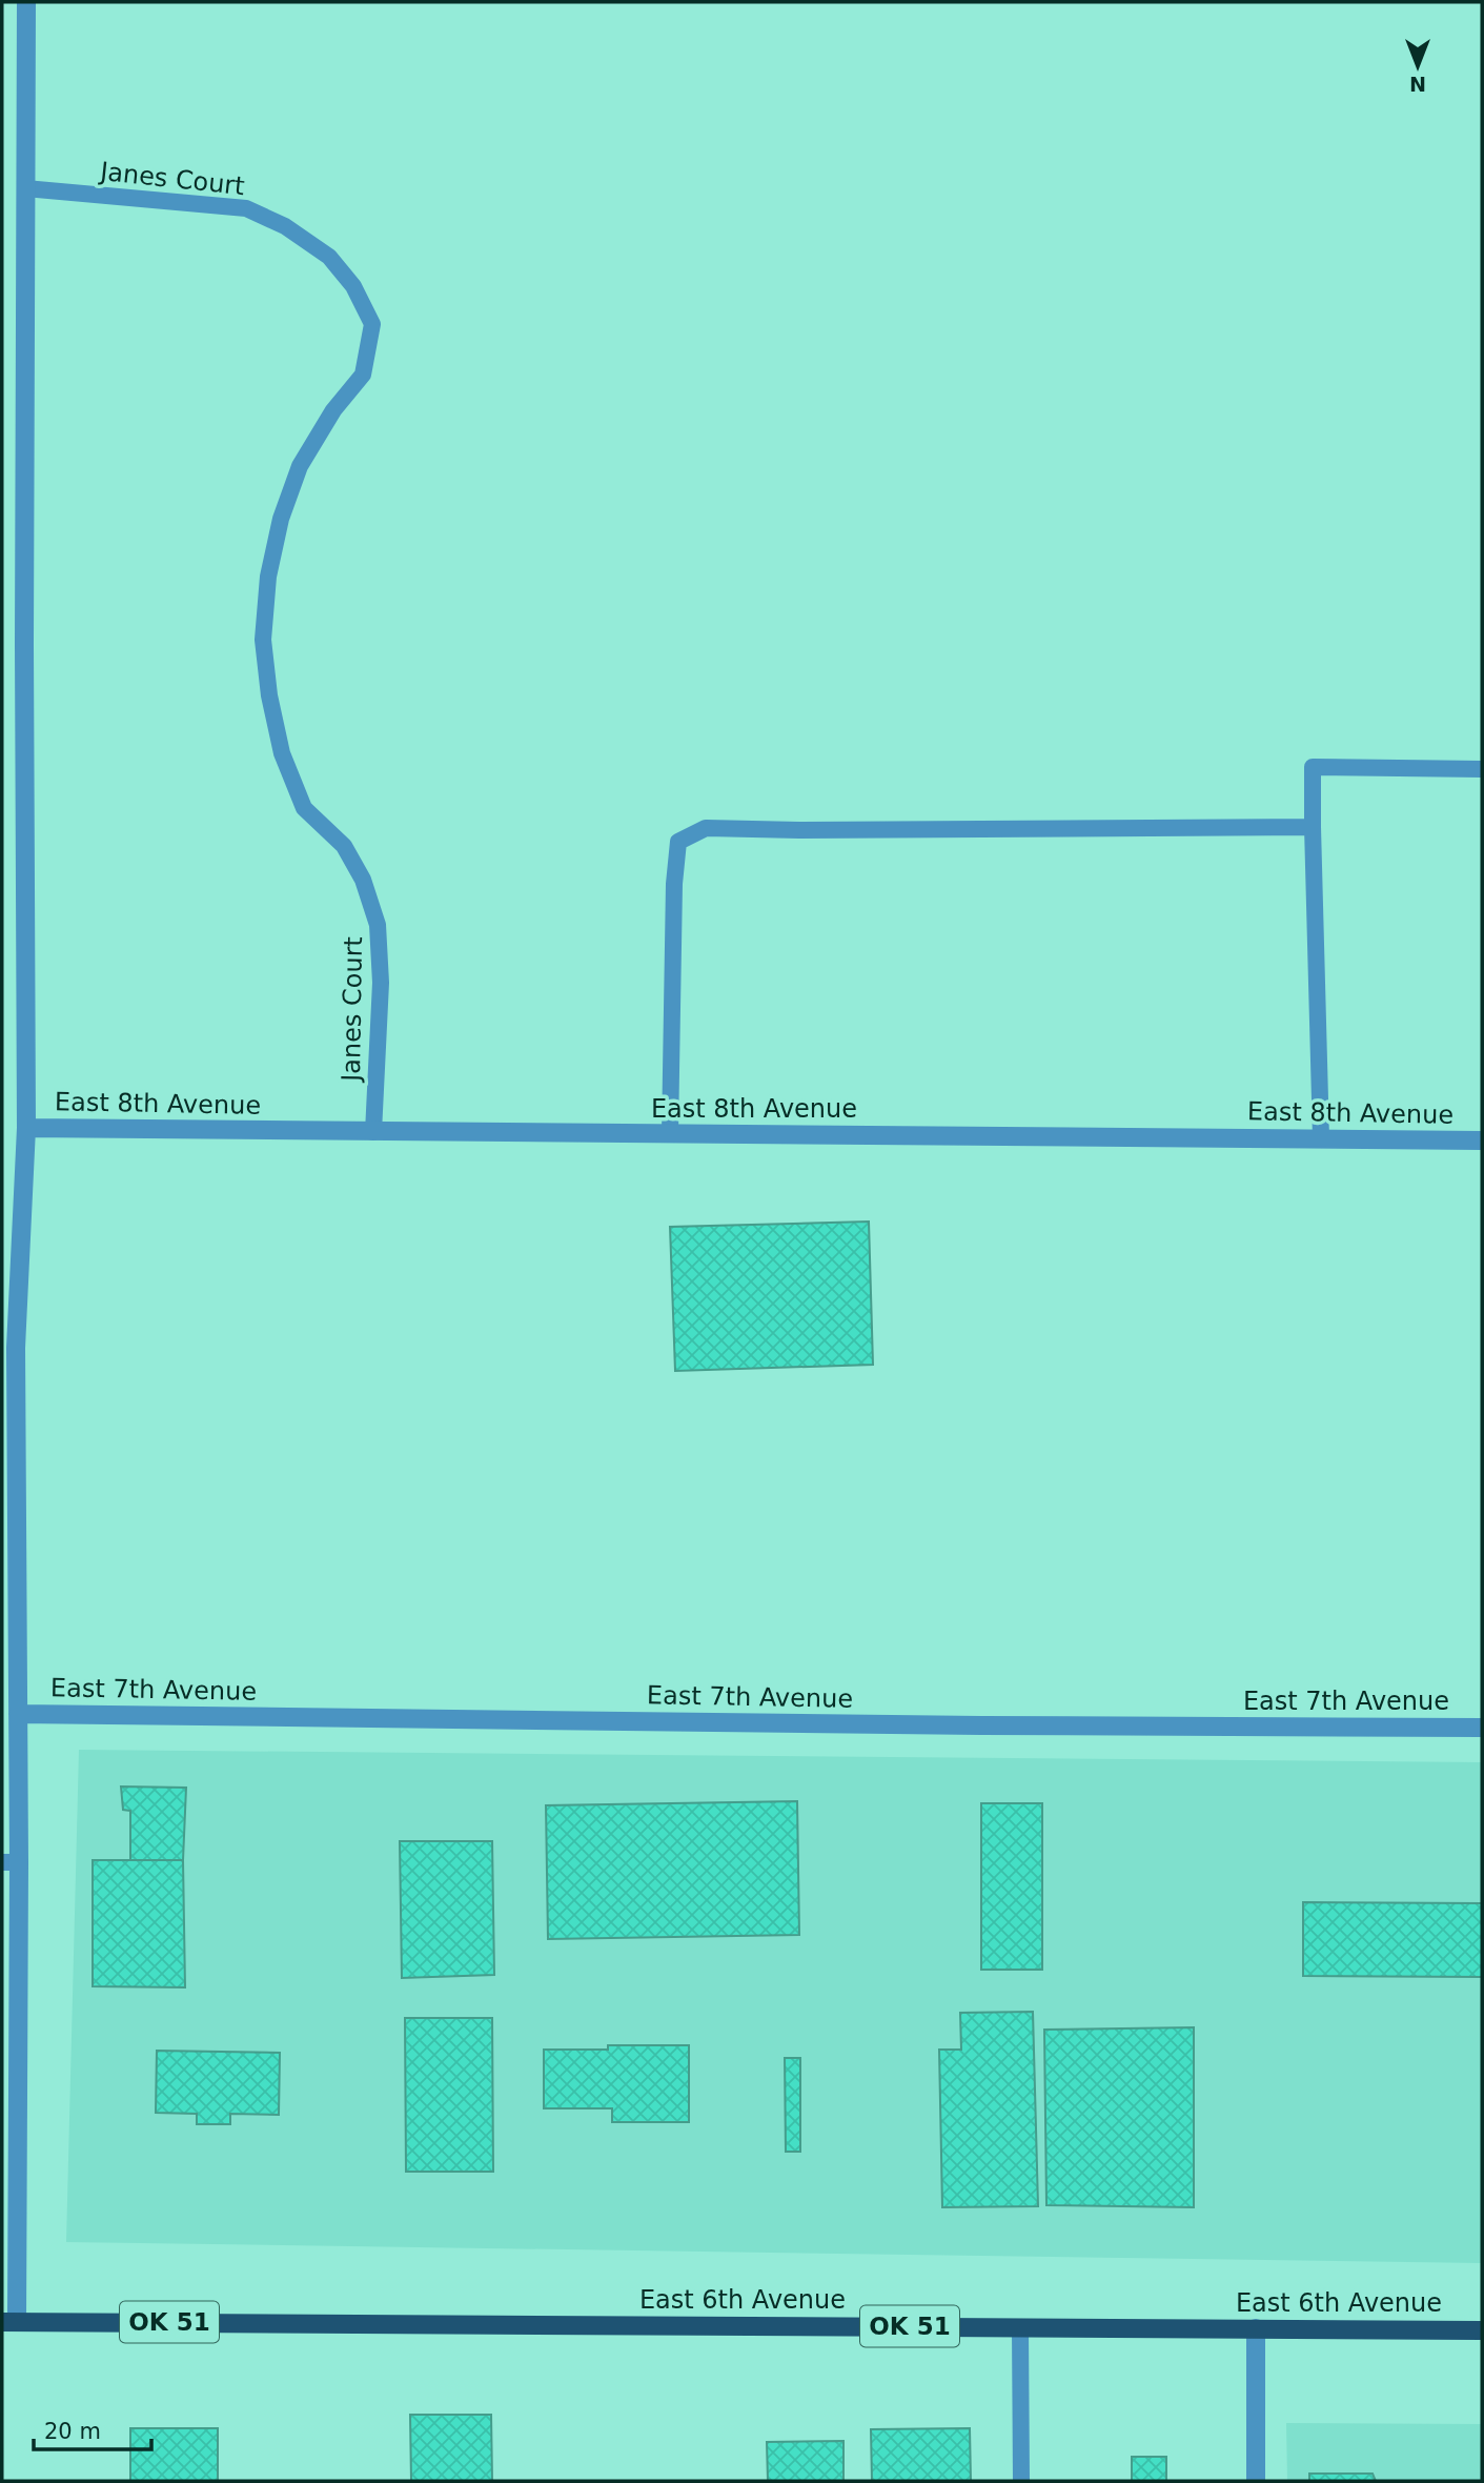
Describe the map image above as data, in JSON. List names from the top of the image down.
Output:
{
  "streets": {
    "main road": ["East 6th Avenue", "OK 51"],
    "street": ["East 8th Avenue", "East 7th Avenue"],
    "lane": ["Janes Court"]
  },
  "crossings": [
    ["Janes Court", "East 8th Avenue"]
  ],
  "scale_bar": "20 m",
  "north": "bottom"
}
